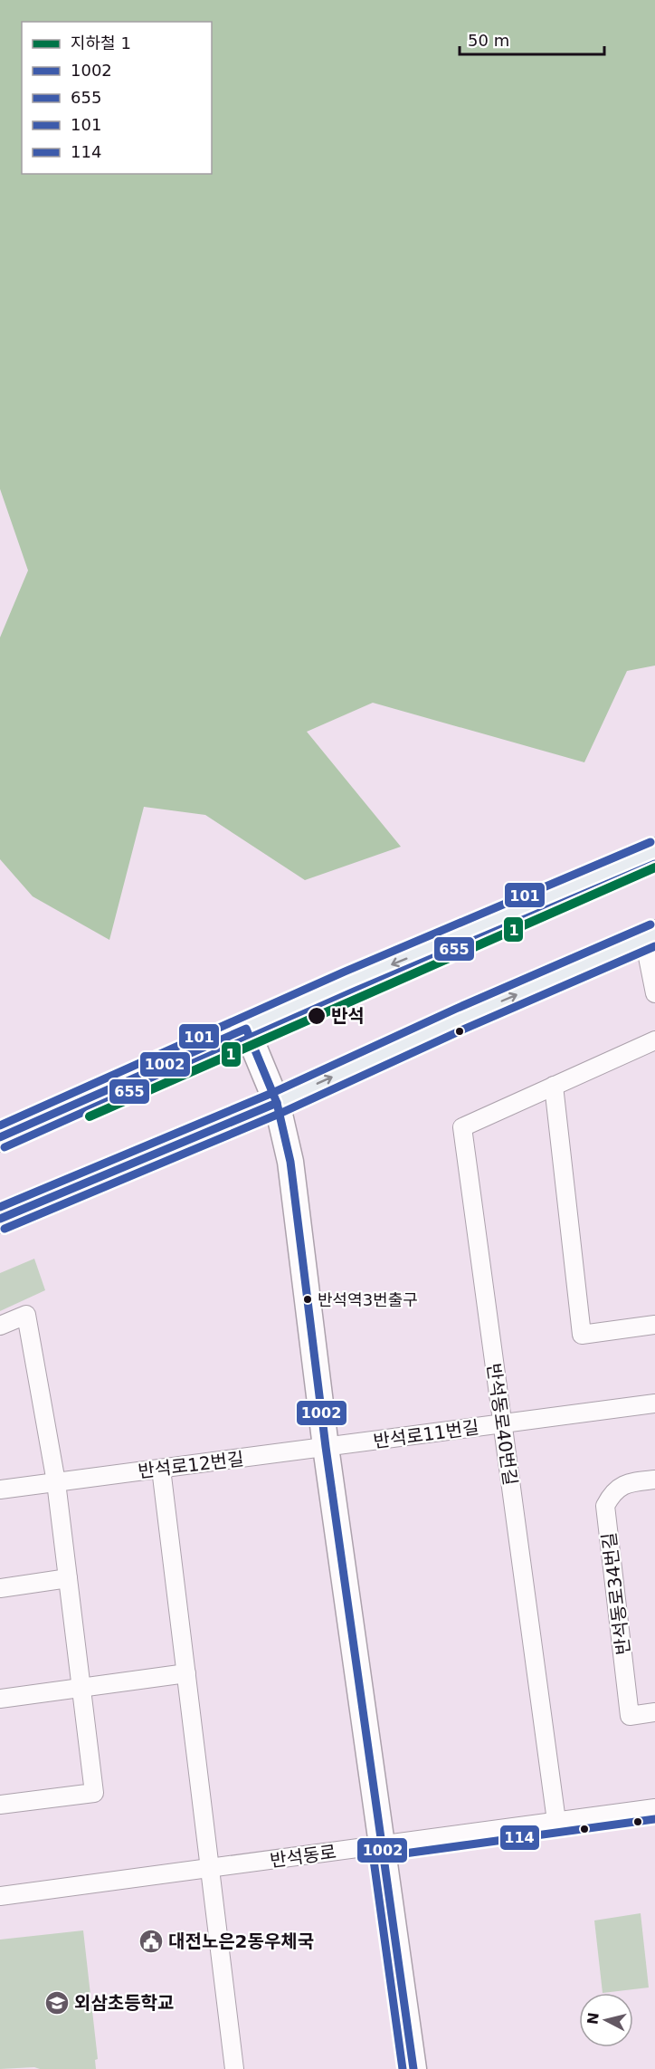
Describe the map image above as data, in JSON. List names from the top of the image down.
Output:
{
  "streets": {
    "street": [
      "반석동로40번길",
      "반석로11번길",
      "반석로12번길",
      "반석동로34번길",
      "반석동로"
    ]
  },
  "crossings": [
    ["반석동로40번길", "반석로11번길"],
    ["반석동로40번길", "반석동로"],
    ["반석로11번길", "반석로12번길"]
  ],
  "places": {
    "other": ["반석", "반석역3번출구"],
    "public building": ["대전노은2동우체국"],
    "school or university": ["외삼초등학교"]
  },
  "lines": [
    "transit line 101",
    "transit line 655",
    "metro line 1",
    "transit line 1002",
    "transit line 114"
  ],
  "legend": [
    "지하철 1",
    "1002",
    "655",
    "101",
    "114"
  ],
  "scale_bar": "50 m",
  "north": "left"
}
